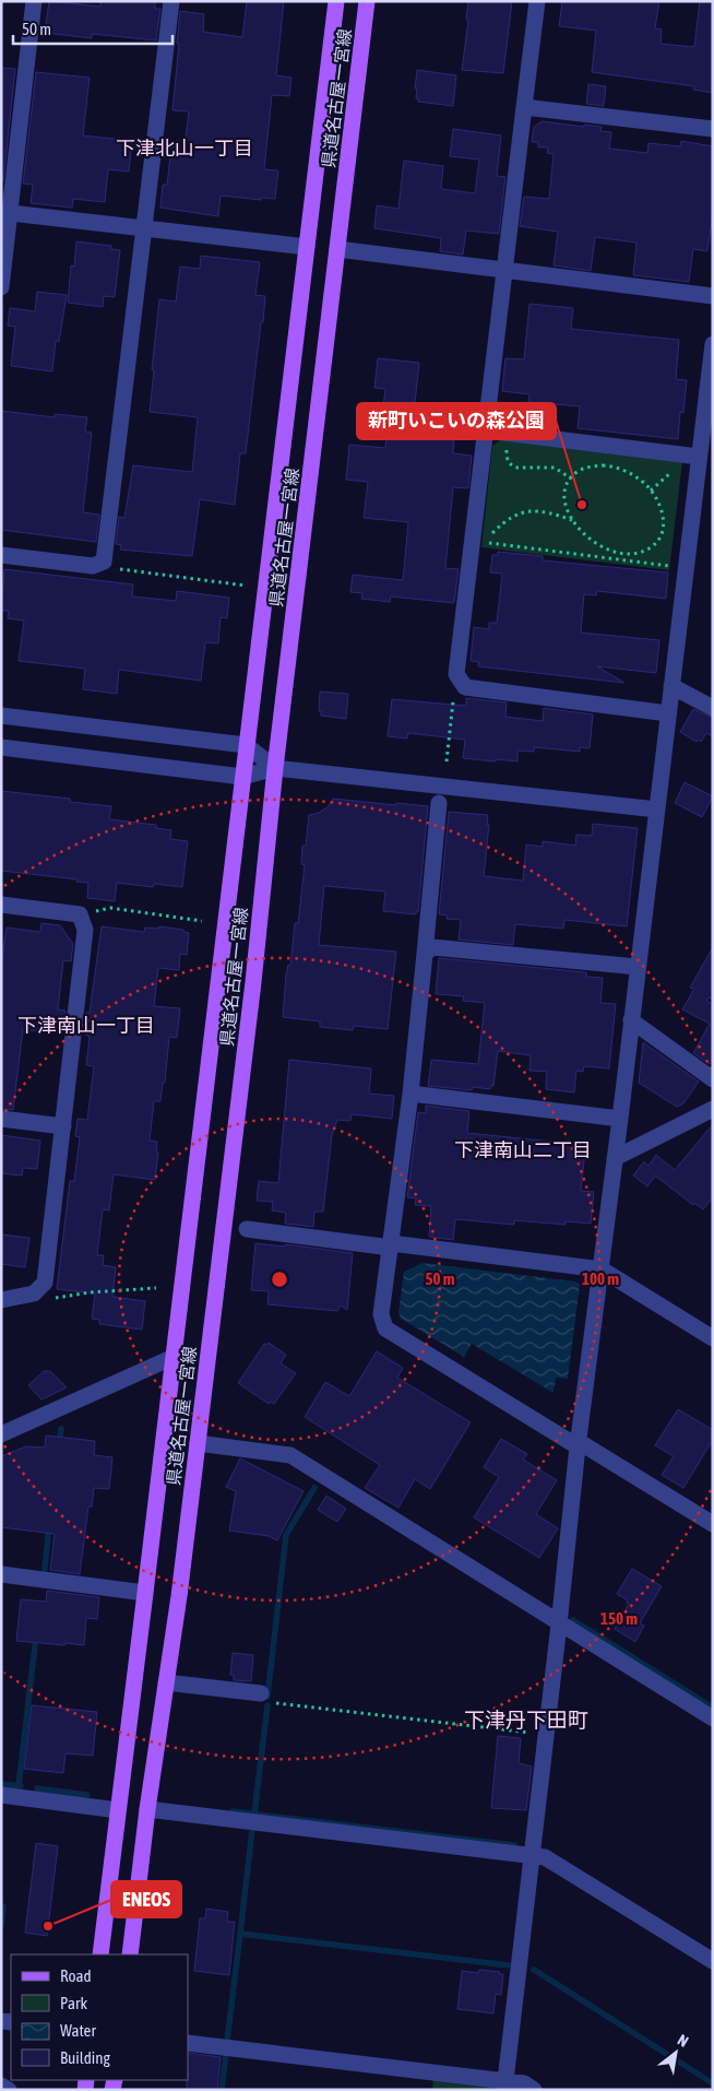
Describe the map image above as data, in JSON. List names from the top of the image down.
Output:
{
  "streets": {
    "main road": ["県道名古屋一宮線"]
  },
  "districts": [
    "下津北山一丁目",
    "下津南山一丁目",
    "下津南山二丁目",
    "下津丹下田町"
  ],
  "places": ["新町いこいの森公園", "ENEOS"],
  "legend": [
    "Road",
    "Park",
    "Water",
    "Building"
  ],
  "scale_bar": "50 m",
  "north": "top right",
  "rings": ["50 m", "100 m", "150 m"]
}
